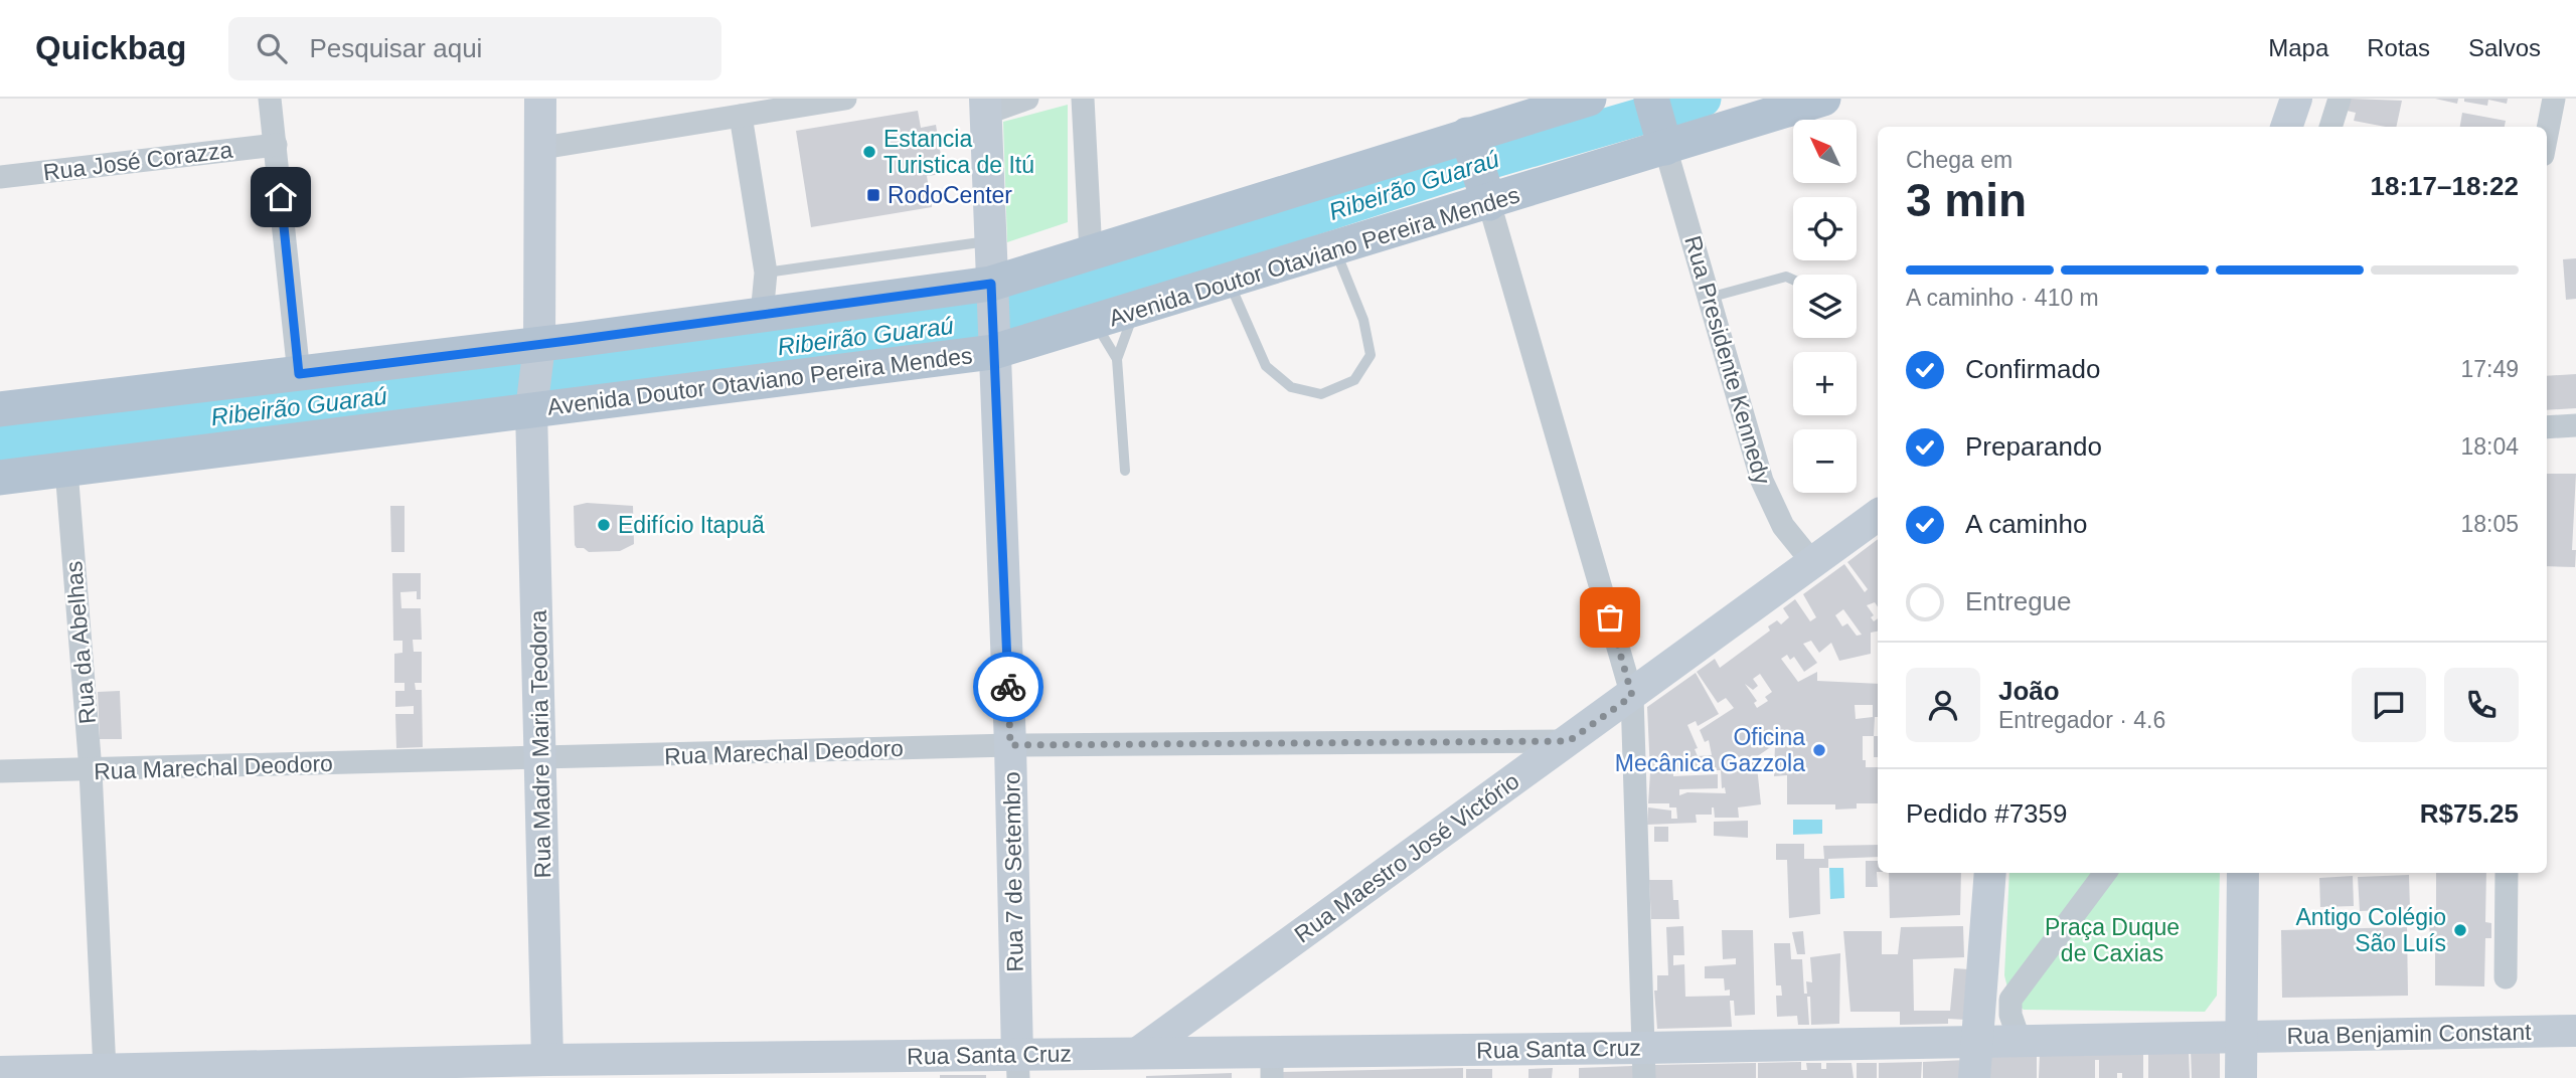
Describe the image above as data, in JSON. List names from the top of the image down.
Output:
{
  "streets": {
    "main road": ["Avenida Doutor Otaviano Pereira Mendes"],
    "street": [
      "Rua José Corazza",
      "Rua Presidente Kennedy",
      "Rua da Abelhas",
      "Rua Madre Maria Teodora",
      "Rua Marechal Deodoro",
      "Rua Maestro José Victório",
      "Rua 7 de Setembro",
      "Rua Benjamin Constant",
      "Rua Santa Cruz"
    ]
  },
  "crossings": [
    ["Avenida Doutor Otaviano Pereira Mendes", "Rua Presidente Kennedy"],
    ["Avenida Doutor Otaviano Pereira Mendes", "Rua da Abelhas"],
    ["Avenida Doutor Otaviano Pereira Mendes", "Rua Madre Maria Teodora"],
    ["Avenida Doutor Otaviano Pereira Mendes", "Rua 7 de Setembro"],
    ["Rua Presidente Kennedy", "Rua Maestro José Victório"],
    ["Rua da Abelhas", "Rua Marechal Deodoro"],
    ["Rua da Abelhas", "Rua Santa Cruz"],
    ["Rua Madre Maria Teodora", "Rua Marechal Deodoro"],
    ["Rua Madre Maria Teodora", "Rua Santa Cruz"],
    ["Rua Marechal Deodoro", "Rua Maestro José Victório"],
    ["Rua Marechal Deodoro", "Rua 7 de Setembro"],
    ["Rua Maestro José Victório", "Rua Santa Cruz"],
    ["Rua 7 de Setembro", "Rua Santa Cruz"]
  ],
  "water": ["Ribeirão Guaraú"],
  "parks": ["Praça Duque de Caxias"],
  "places": {
    "other": [
      "Estancia Turistica de Itú",
      "Edifício Itapuã",
      "Oficina Mecânica Gazzola",
      "Antigo Colégio São Luís"
    ],
    "transit": ["RodoCenter"]
  },
  "north": "top left",
  "page": {
    "header": "Quickbag",
    "search": "Pesquisar aqui",
    "nav": ["Mapa", "Rotas", "Salvos"],
    "map_buttons": ["+", "−"],
    "heading": ["3 min", "Chega em", "18:17–18:22"],
    "panel": [
      "João",
      "Entregador · 4.6",
      "Pedido #7359",
      "R$75.25"
    ],
    "bar": "A caminho · 410 m",
    "list": [
      ["Confirmado", "17:49"],
      ["Preparando", "18:04"],
      ["A caminho", "18:05"],
      "Entregue"
    ]
  }
}
